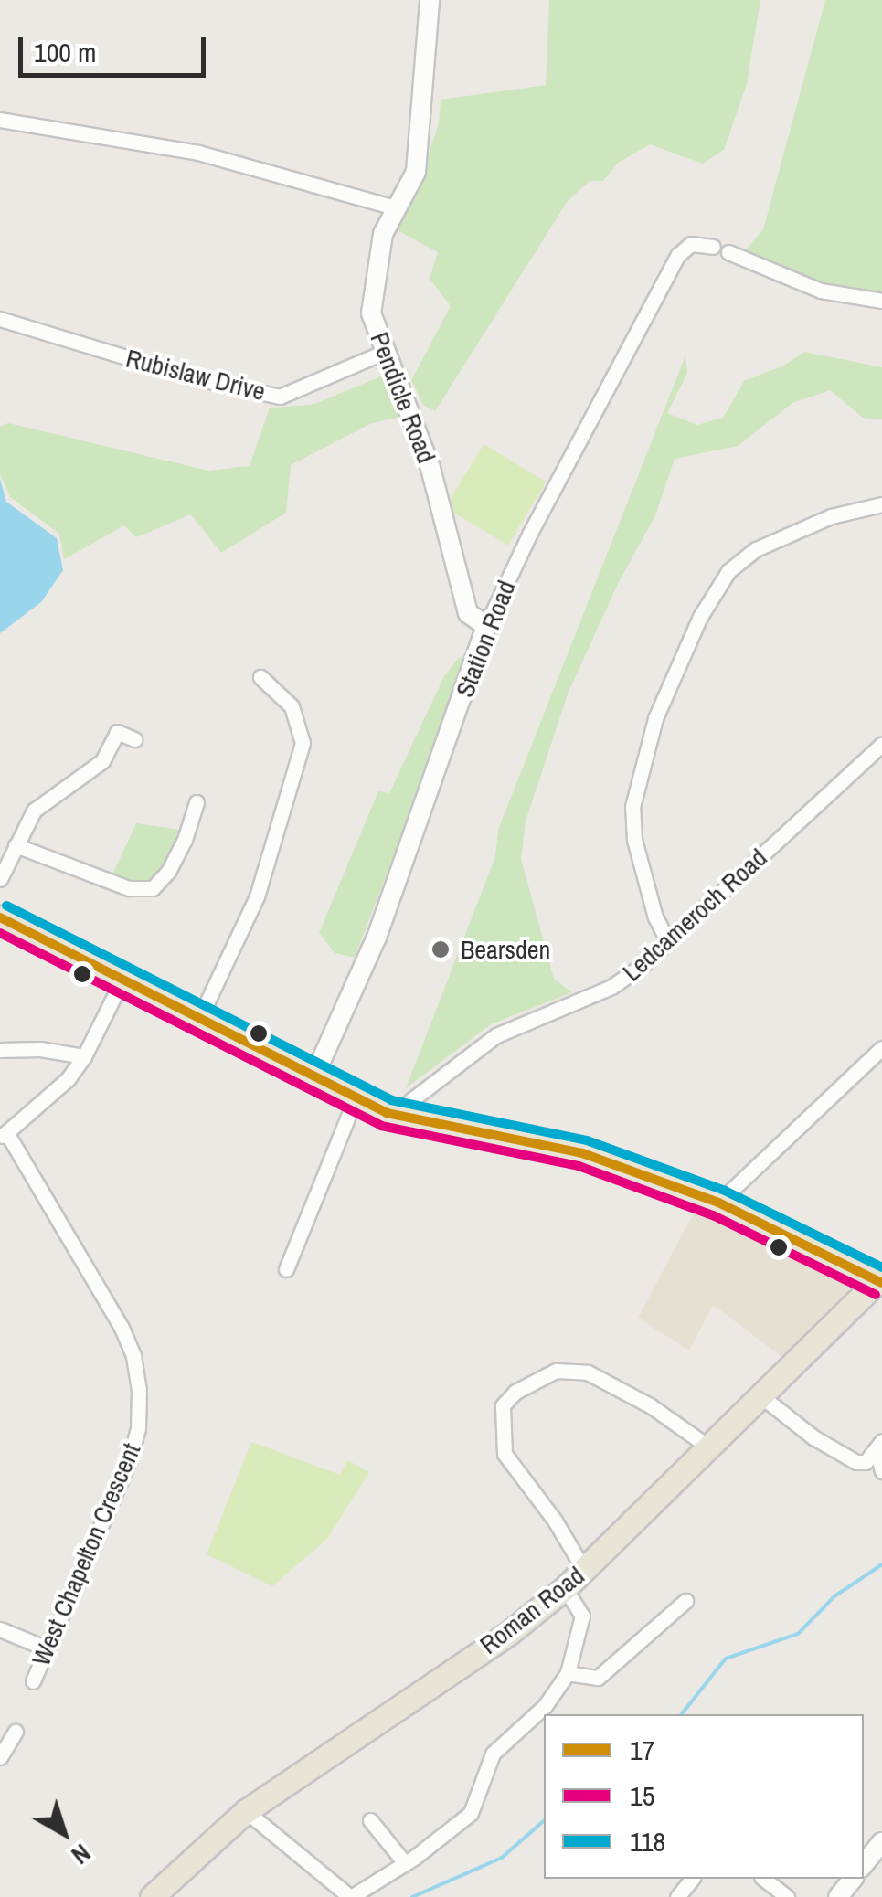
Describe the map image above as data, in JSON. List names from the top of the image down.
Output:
{
  "streets": {
    "main road": ["Roman Road"],
    "street": [
      "Rubislaw Drive",
      "Pendicle Road",
      "Station Road",
      "Ledcameroch Road",
      "West Chapelton Crescent"
    ]
  },
  "crossings": [
    ["Rubislaw Drive", "Pendicle Road"],
    ["Pendicle Road", "Station Road"]
  ],
  "places": ["Bearsden"],
  "lines": ["transit line 118", "transit line 17", "transit line 15"],
  "legend": ["17", "15", "118"],
  "scale_bar": "100 m",
  "north": "bottom right"
}
